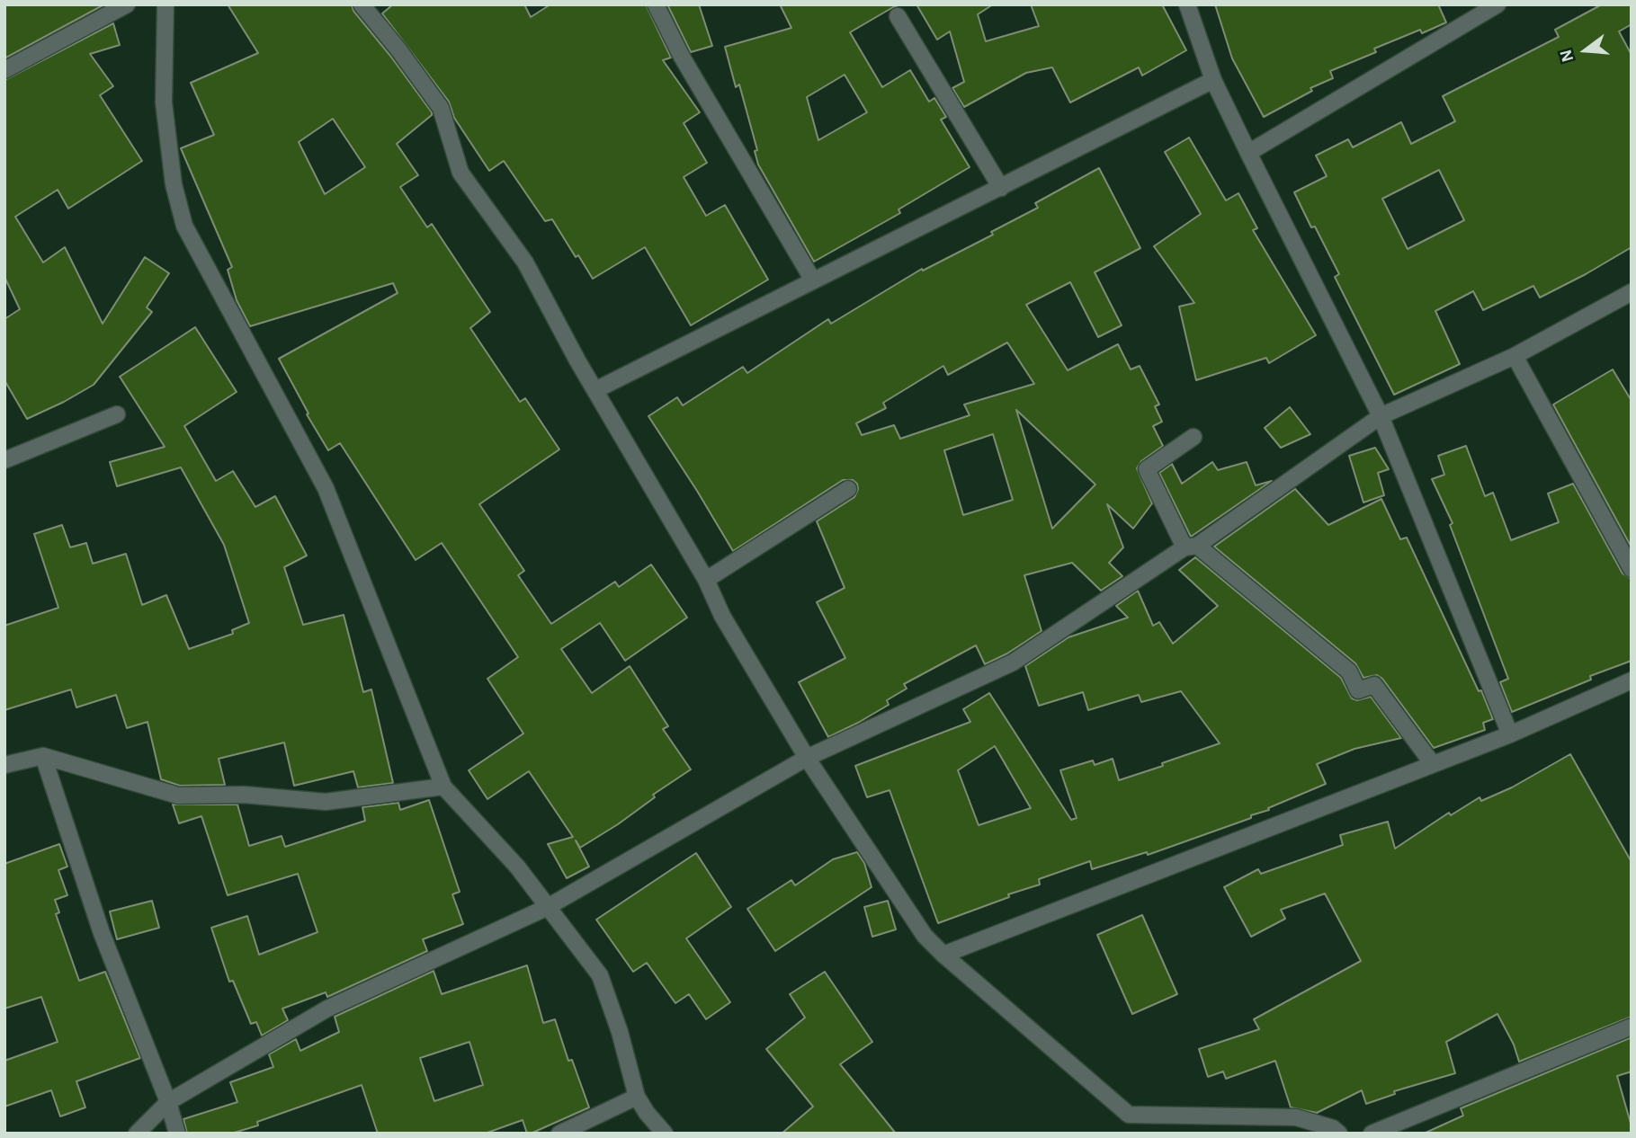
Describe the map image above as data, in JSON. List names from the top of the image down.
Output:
{
  "north": "left"
}
